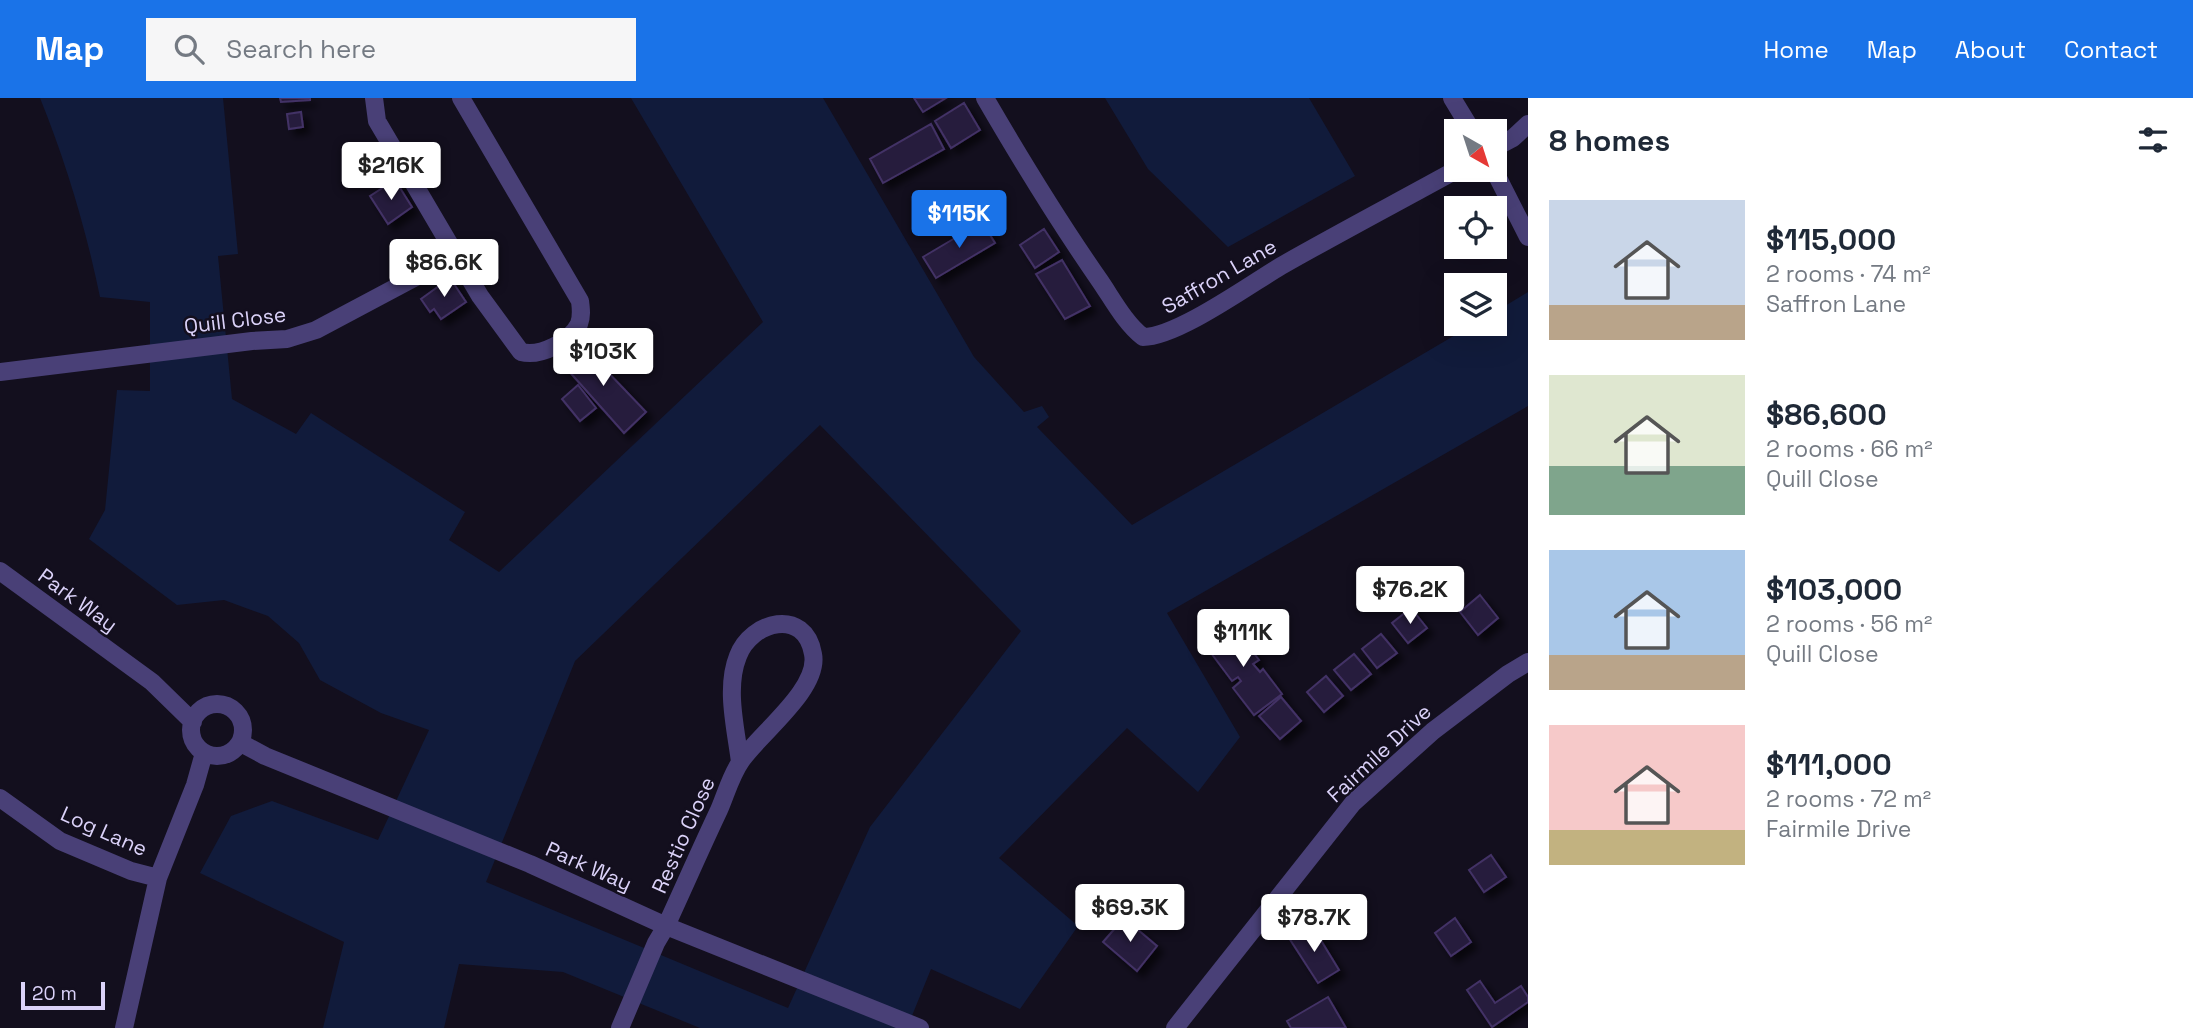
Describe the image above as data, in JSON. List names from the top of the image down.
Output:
{
  "streets": {
    "street": [
      "Saffron Lane",
      "Quill Close",
      "Park Way",
      "Fairmile Drive",
      "Log Lane",
      "Restio Close"
    ]
  },
  "crossings": [
    ["Park Way", "Restio Close"]
  ],
  "scale_bar": "20 m",
  "north": "bottom right",
  "page": {
    "header": "Map",
    "search": "Search here",
    "nav": [
      "Home",
      "Map",
      "About",
      "Contact"
    ],
    "heading": "8 homes",
    "price": [
      "$216K",
      "$115K",
      "$86.6K",
      "$103K",
      "$76.2K",
      "$111K",
      "$69.3K",
      "$78.7K"
    ],
    "list": [
      {
        "name": "$115,000",
        "note": "2 rooms · 74 m² · Saffron Lane"
      },
      {
        "name": "$86,600",
        "note": "2 rooms · 66 m² · Quill Close"
      },
      {
        "name": "$103,000",
        "note": "2 rooms · 56 m² · Quill Close"
      },
      {
        "name": "$111,000",
        "note": "2 rooms · 72 m² · Fairmile Drive"
      }
    ],
    "scale": "20 m"
  }
}
